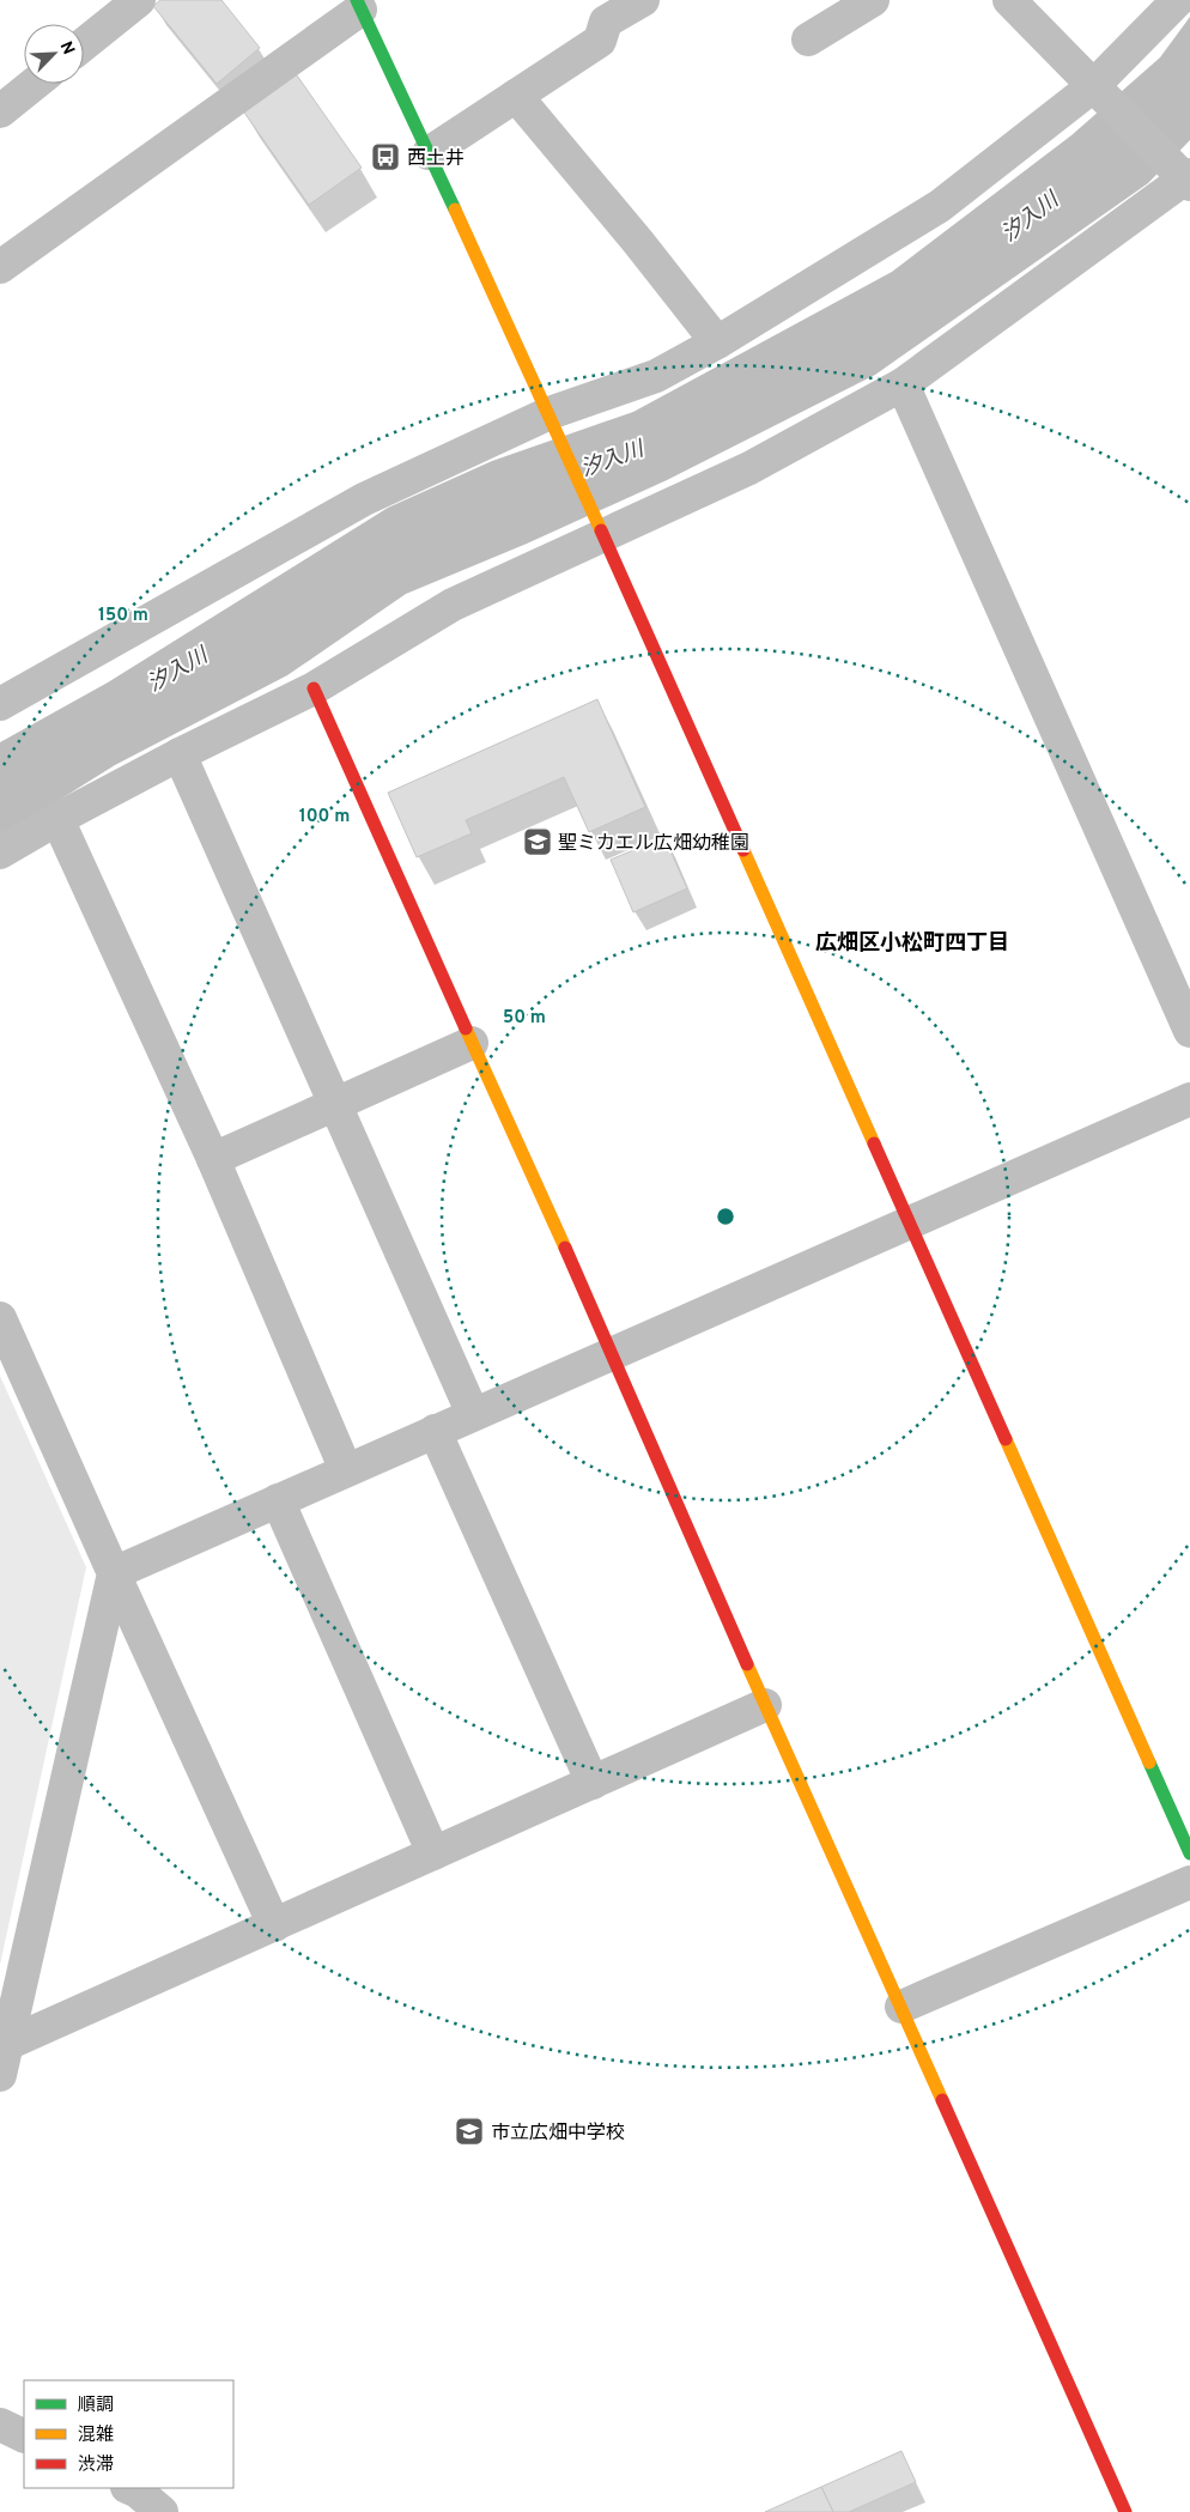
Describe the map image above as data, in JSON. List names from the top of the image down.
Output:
{
  "districts": ["広畑区小松町四丁目"],
  "water": ["汐入川"],
  "places": {
    "bus stop": ["西土井"],
    "school or university": ["聖ミカエル広畑幼稚園", "市立広畑中学校"]
  },
  "legend": ["順調", "混雑", "渋滞"],
  "north": "top right",
  "rings": ["150 m", "100 m", "50 m"]
}
